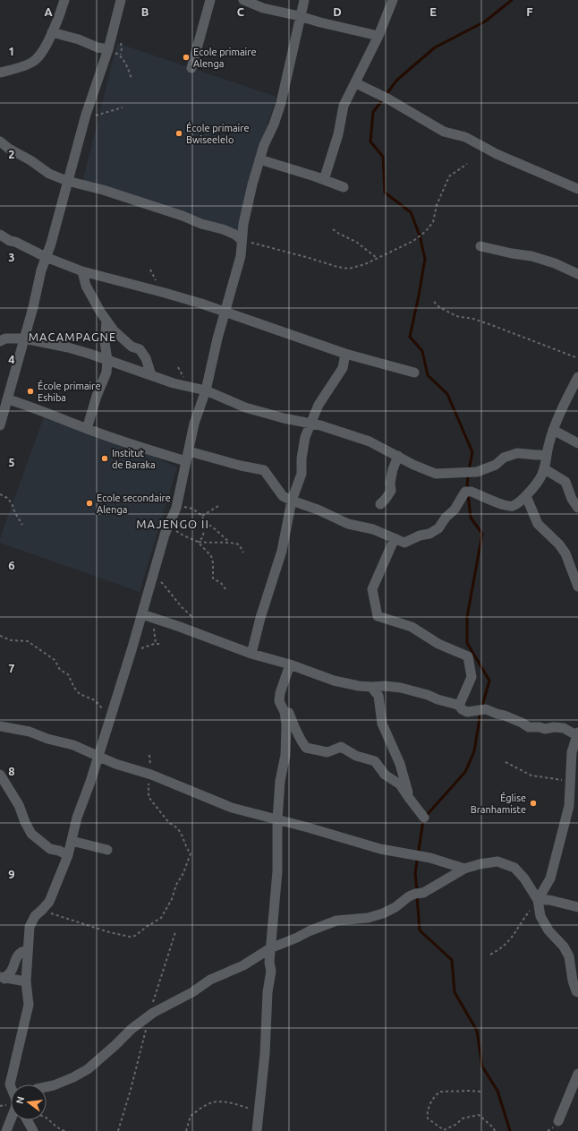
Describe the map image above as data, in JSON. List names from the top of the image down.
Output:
{
  "districts": ["MACAMPAGNE", "MAJENGO II"],
  "places": [
    "Ecole primaire Alenga",
    "École primaire Bwiseelelo",
    "École primaire Eshiba",
    "Institut de Baraka",
    "Ecole secondaire Alenga",
    "Église Branhamiste"
  ],
  "north": "left",
  "grid": {
    "columns": [
      "A",
      "B",
      "C",
      "D",
      "E",
      "F"
    ],
    "rows": [
      "1",
      "2",
      "3",
      "4",
      "5",
      "6",
      "7",
      "8",
      "9"
    ]
  }
}
